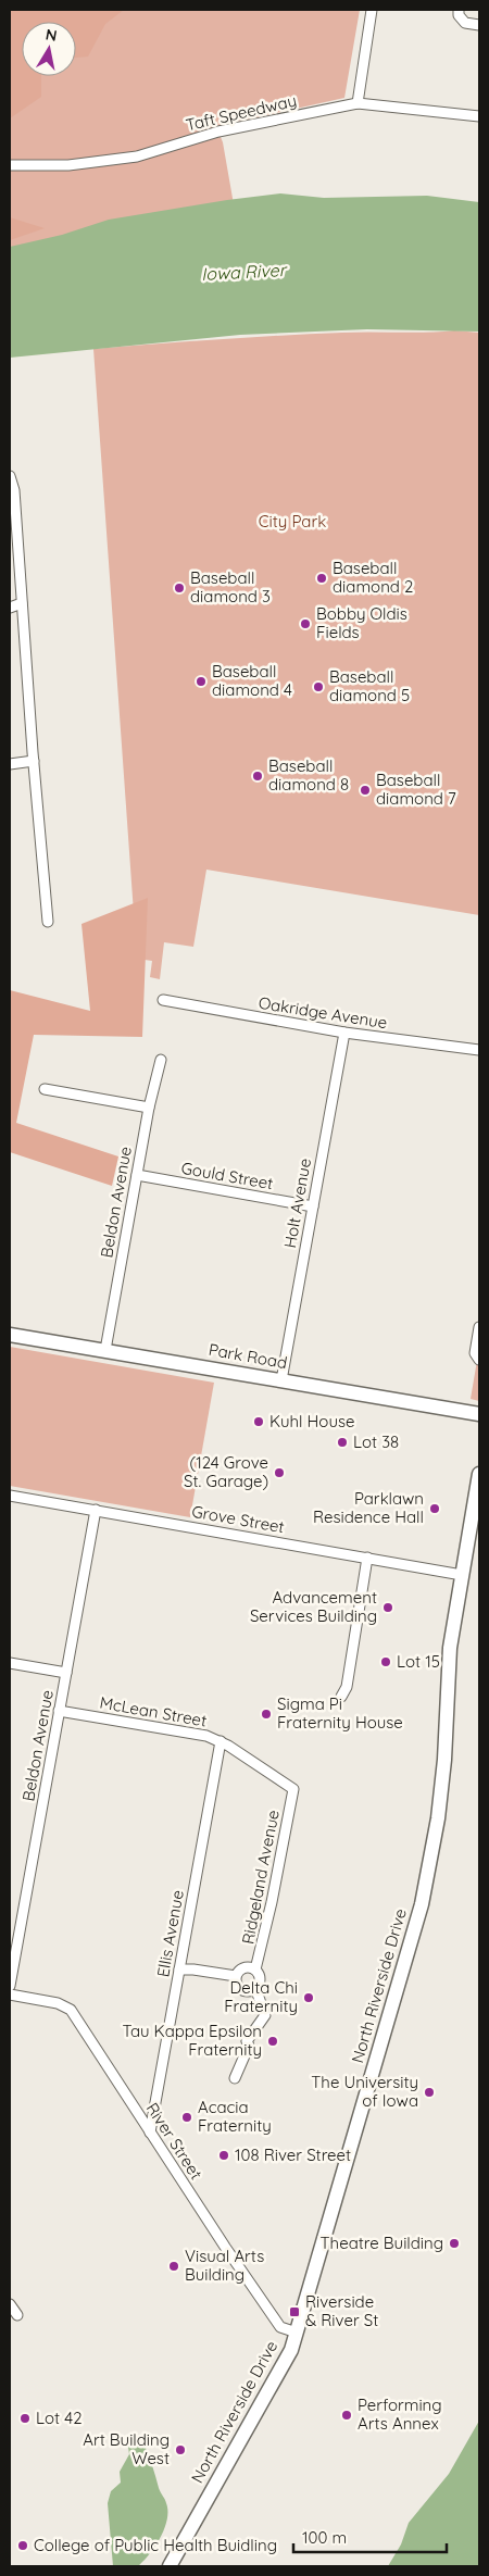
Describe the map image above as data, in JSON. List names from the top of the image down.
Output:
{
  "streets": {
    "street": [
      "Taft Speedway",
      "Oakridge Avenue",
      "Gould Street",
      "Beldon Avenue",
      "Holt Avenue",
      "Park Road",
      "Grove Street",
      "McLean Street",
      "Ridgeland Avenue",
      "Ellis Avenue",
      "North Riverside Drive",
      "River Street"
    ]
  },
  "crossings": [
    ["Oakridge Avenue", "Holt Avenue"],
    ["Gould Street", "Beldon Avenue"],
    ["Gould Street", "Holt Avenue"],
    ["Beldon Avenue", "Park Road"],
    ["Beldon Avenue", "Grove Street"],
    ["Beldon Avenue", "McLean Street"],
    ["Holt Avenue", "Park Road"],
    ["Grove Street", "North Riverside Drive"],
    ["McLean Street", "Ridgeland Avenue"],
    ["McLean Street", "Ellis Avenue"],
    ["Ellis Avenue", "River Street"],
    ["North Riverside Drive", "River Street"]
  ],
  "water": ["Iowa River"],
  "parks": ["City Park"],
  "places": {
    "other": [
      "Baseball diamond 2",
      "Baseball diamond 3",
      "Bobby Oldis Fields",
      "Baseball diamond 4",
      "Baseball diamond 5",
      "Baseball diamond 8",
      "Baseball diamond 7",
      "Kuhl House",
      "Lot 38",
      "(124 Grove St. Garage)",
      "Parklawn Residence Hall",
      "Advancement Services Building",
      "Lot 15",
      "Sigma Pi Fraternity House",
      "Delta Chi Fraternity",
      "Tau Kappa Epsilon Fraternity",
      "The University of Iowa",
      "Acacia Fraternity",
      "108 River Street",
      "Theatre Building",
      "Visual Arts Building",
      "Performing Arts Annex",
      "Lot 42",
      "Art Building West",
      "College of Public Health Buidling"
    ],
    "transit": ["Riverside & River St"]
  },
  "scale_bar": "100 m",
  "north": "top"
}
